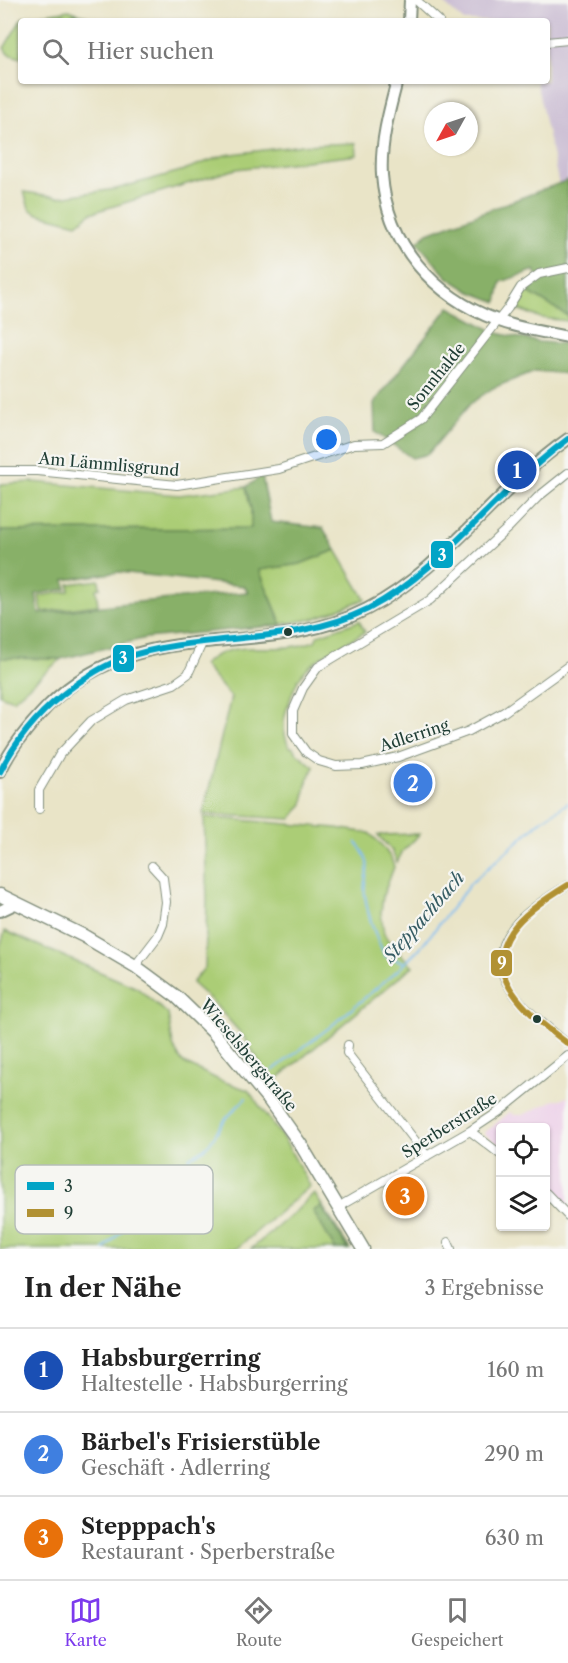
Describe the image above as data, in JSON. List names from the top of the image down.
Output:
{
  "streets": {
    "main road": ["Wieselsbergstraße"],
    "street": [
      "Sonnhalde",
      "Am Lämmlisgrund",
      "Adlerring",
      "Sperberstraße"
    ]
  },
  "crossings": [
    ["Sonnhalde", "Am Lämmlisgrund"],
    ["Wieselsbergstraße", "Sperberstraße"]
  ],
  "water": ["Steppachbach"],
  "lines": ["transit line 3", "transit line 9"],
  "legend": ["3", "9"],
  "north": "bottom left",
  "page": {
    "search": "Hier suchen",
    "pins": ["1", "2", "3"],
    "heading": ["In der Nähe", "3 Ergebnisse"],
    "list": [
      {
        "mark": "1",
        "name": "Habsburgerring",
        "note": "Haltestelle · Habsburgerring",
        "value": "160 m"
      },
      {
        "mark": "2",
        "name": "Bärbel's Frisierstüble",
        "note": "Geschäft · Adlerring",
        "value": "290 m"
      },
      {
        "mark": "3",
        "name": "Stepppach's",
        "note": "Restaurant · Sperberstraße",
        "value": "630 m"
      }
    ],
    "nav": ["Karte", "Route", "Gespeichert"]
  }
}
